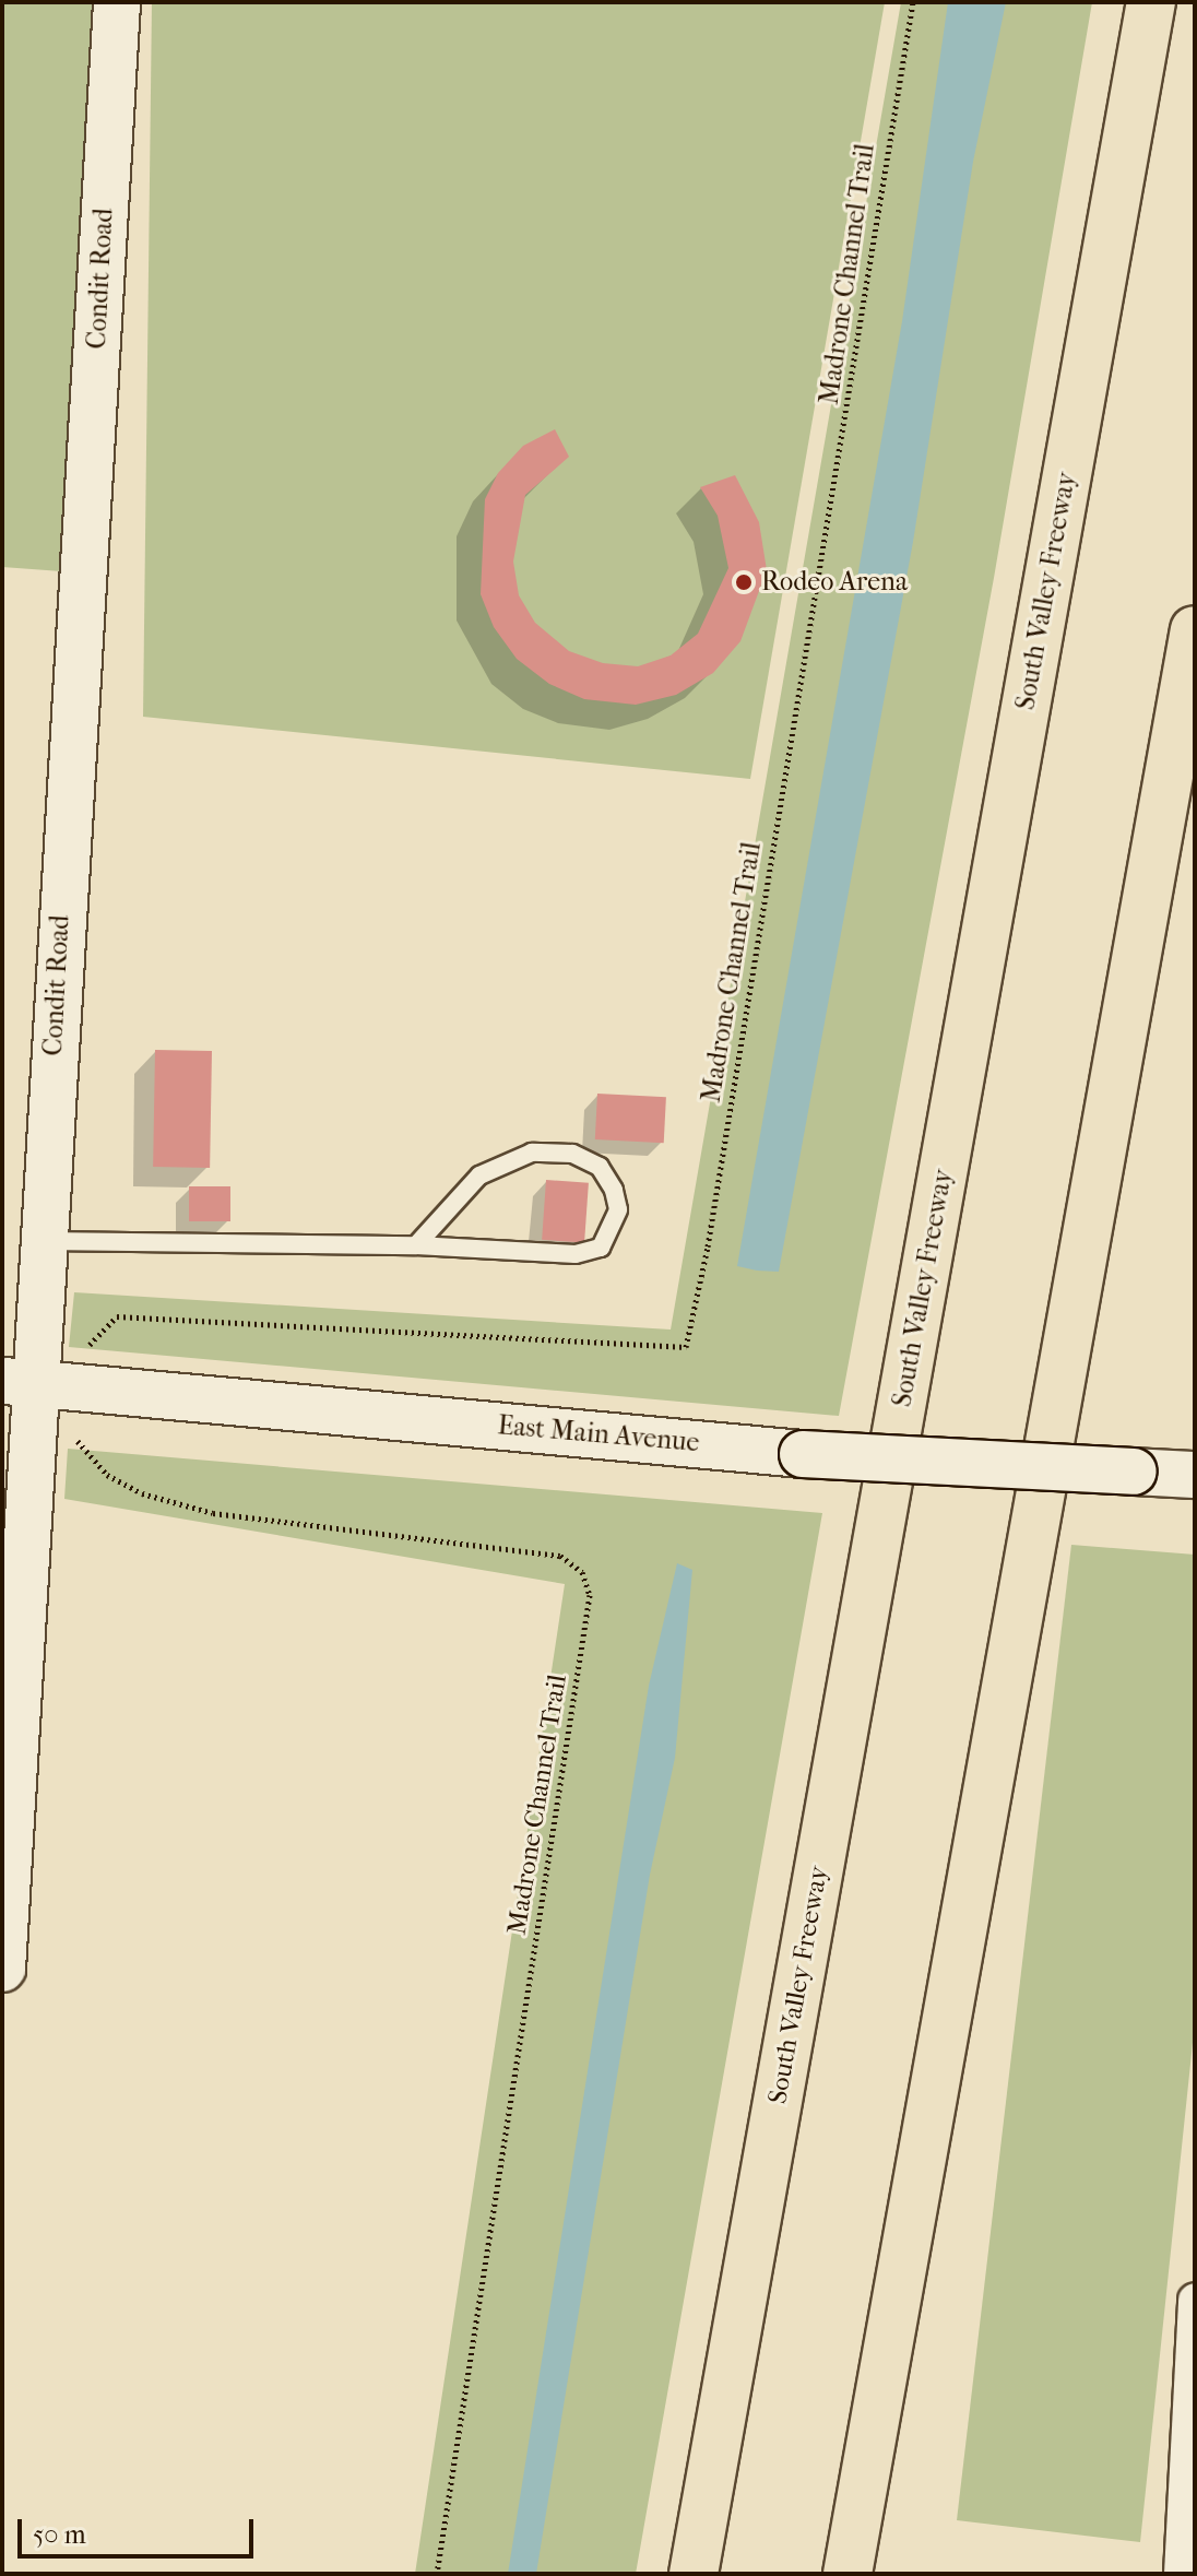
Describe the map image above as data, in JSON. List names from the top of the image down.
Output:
{
  "streets": {
    "highway": ["South Valley Freeway"],
    "street": ["Condit Road", "East Main Avenue"],
    "path": ["Madrone Channel Trail"]
  },
  "crossings": [
    ["Condit Road", "East Main Avenue"]
  ],
  "places": ["Rodeo Arena"],
  "scale_bar": "50 m"
}
